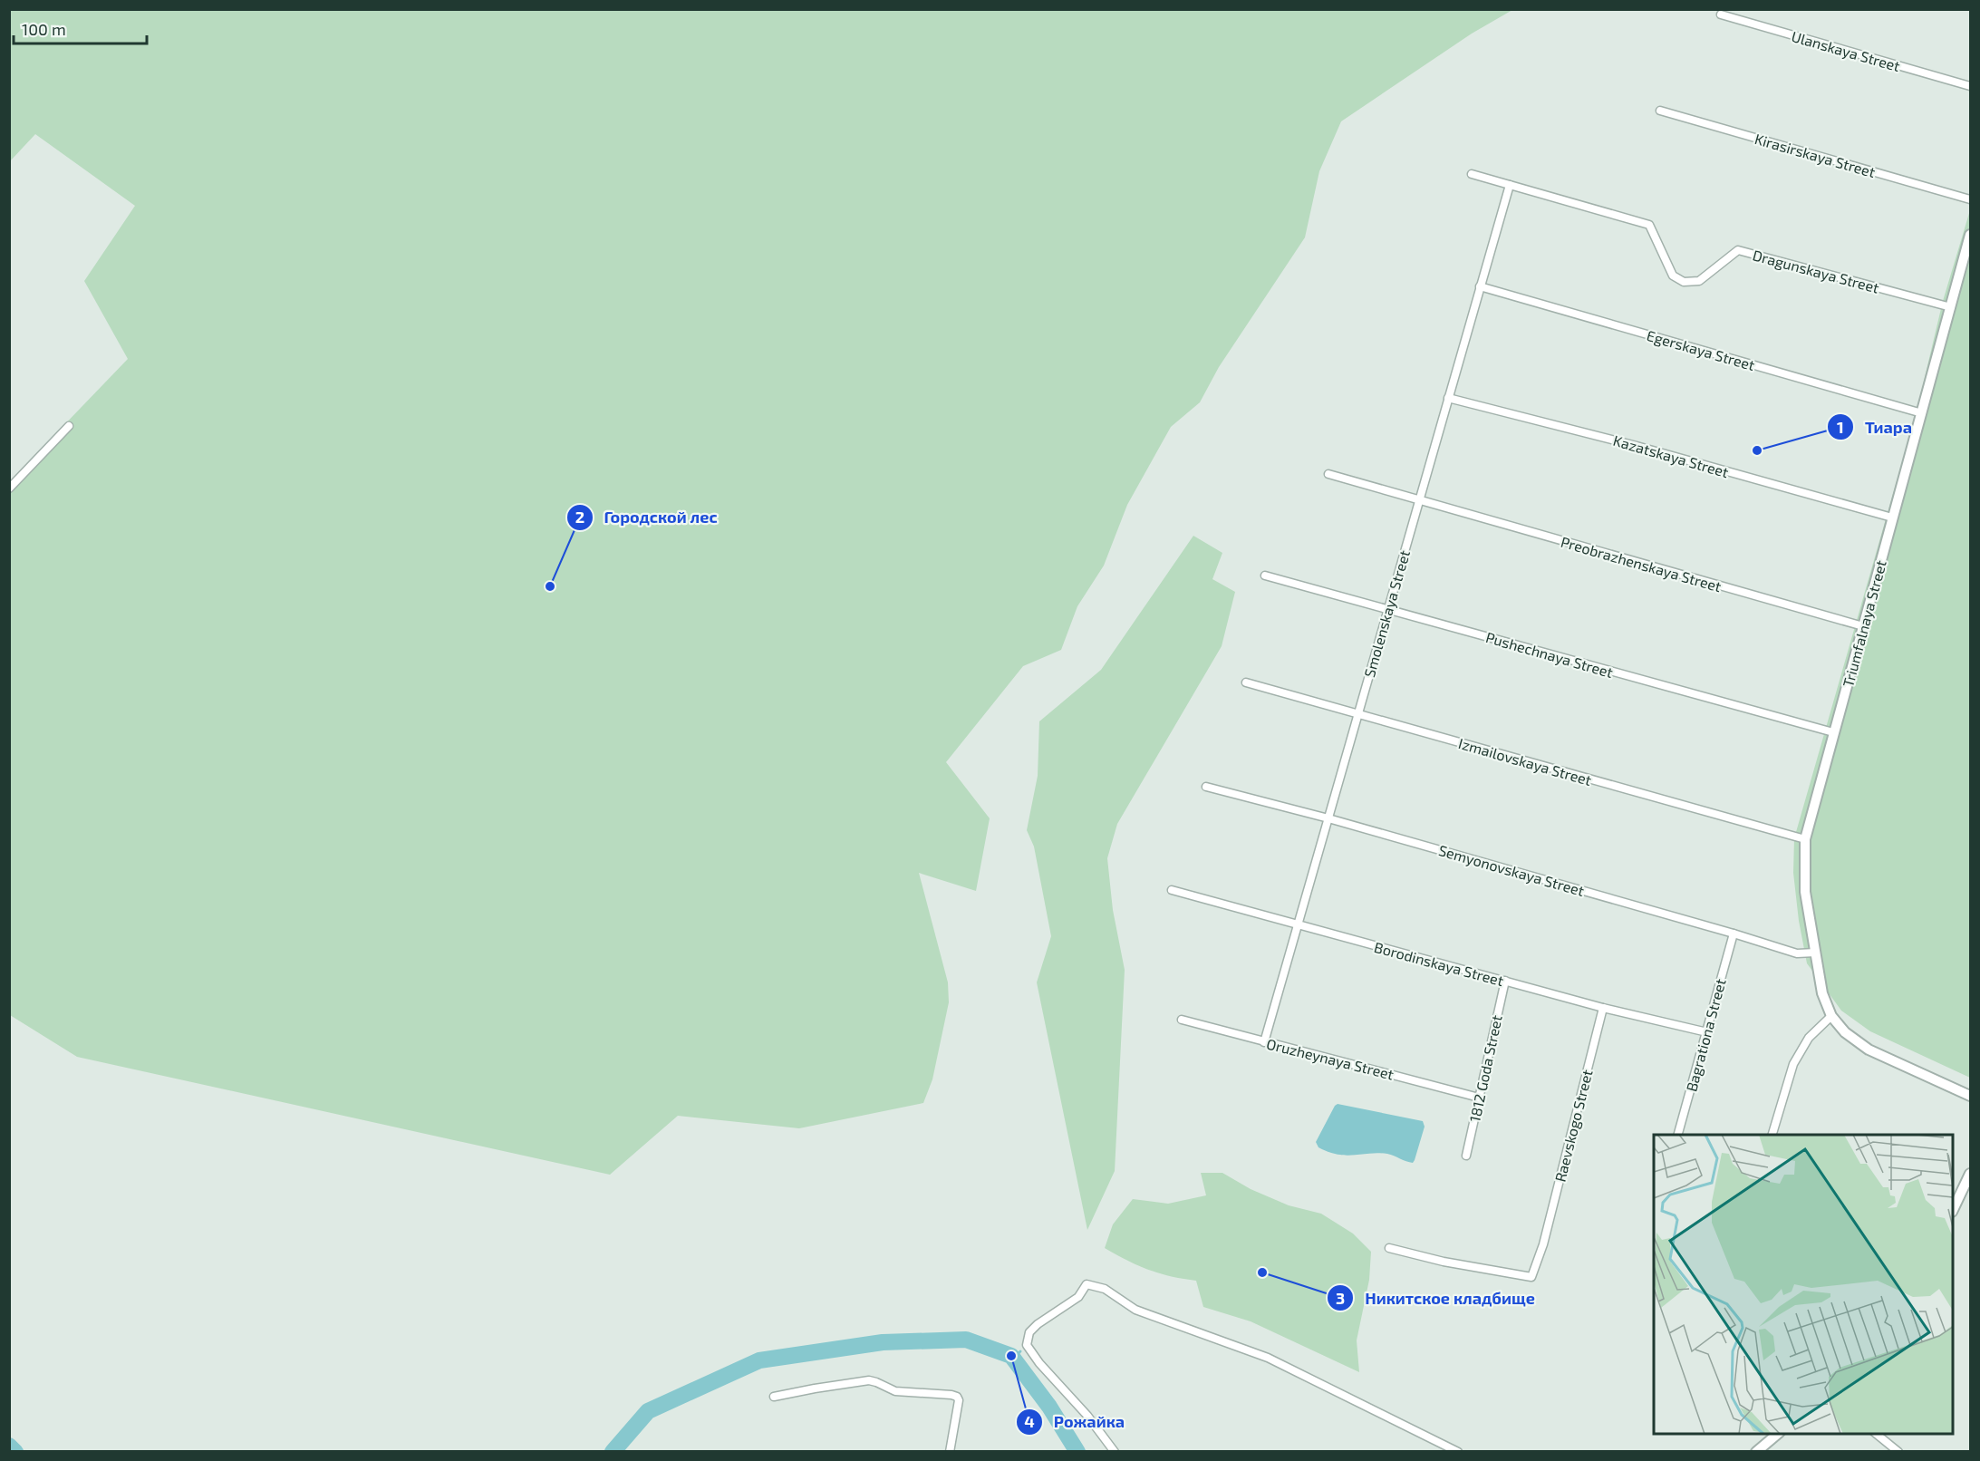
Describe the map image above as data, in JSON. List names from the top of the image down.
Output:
{
  "streets": {
    "street": [
      "Ulanskaya Street",
      "Kirasirskaya Street",
      "Dragunskaya Street",
      "Egerskaya Street",
      "Kazatskaya Street",
      "Preobrazhenskaya Street",
      "Smolenskaya Street",
      "Triumfalnaya Street",
      "Pushechnaya Street",
      "Izmailovskaya Street",
      "Semyonovskaya Street",
      "Borodinskaya Street",
      "Bagrationa Street",
      "Oruzheynaya Street",
      "1812 Goda Street",
      "Raevskogo Street"
    ]
  },
  "crossings": [
    ["Dragunskaya Street", "Smolenskaya Street"],
    ["Dragunskaya Street", "Triumfalnaya Street"],
    ["Egerskaya Street", "Smolenskaya Street"],
    ["Egerskaya Street", "Triumfalnaya Street"],
    ["Kazatskaya Street", "Smolenskaya Street"],
    ["Kazatskaya Street", "Triumfalnaya Street"],
    ["Preobrazhenskaya Street", "Smolenskaya Street"],
    ["Preobrazhenskaya Street", "Triumfalnaya Street"],
    ["Smolenskaya Street", "Pushechnaya Street"],
    ["Smolenskaya Street", "Izmailovskaya Street"],
    ["Smolenskaya Street", "Semyonovskaya Street"],
    ["Smolenskaya Street", "Borodinskaya Street"],
    ["Smolenskaya Street", "Oruzheynaya Street"],
    ["Triumfalnaya Street", "Pushechnaya Street"],
    ["Triumfalnaya Street", "Izmailovskaya Street"],
    ["Triumfalnaya Street", "Semyonovskaya Street"],
    ["Semyonovskaya Street", "Bagrationa Street"],
    ["Borodinskaya Street", "Bagrationa Street"],
    ["Borodinskaya Street", "1812 Goda Street"],
    ["Borodinskaya Street", "Raevskogo Street"],
    ["Oruzheynaya Street", "1812 Goda Street"]
  ],
  "places": [
    "Тиара",
    "Городской лес",
    "Никитское кладбище",
    "Рожайка"
  ],
  "scale_bar": "100 m"
}
